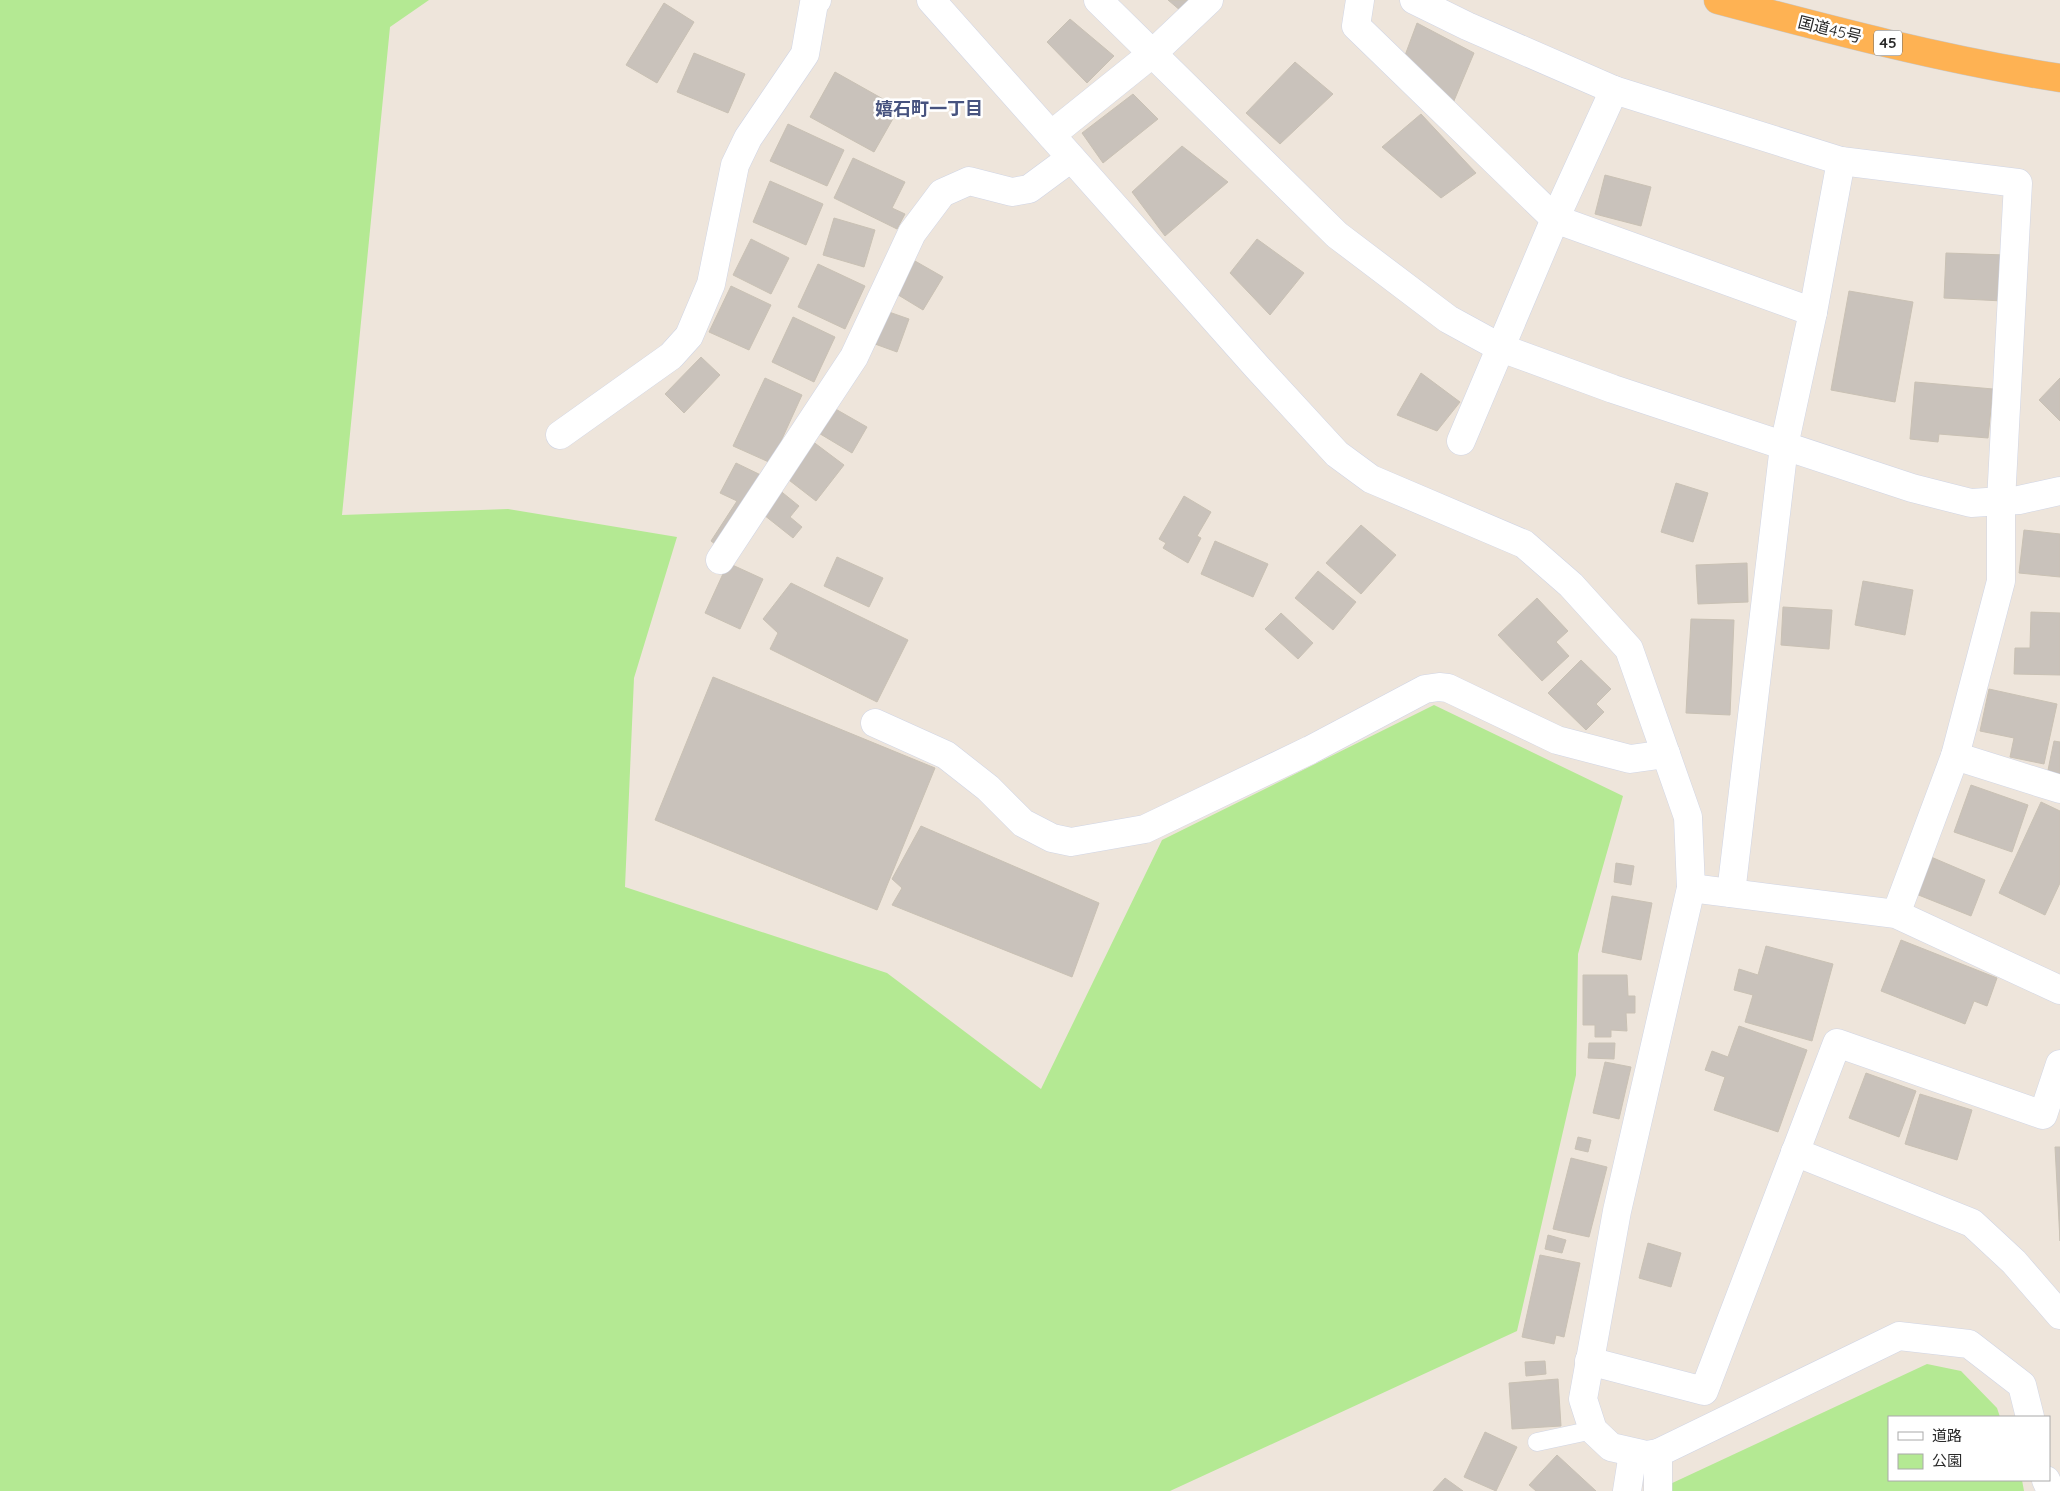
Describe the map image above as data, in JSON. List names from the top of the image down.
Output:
{
  "streets": {
    "highway": ["国道45号", "45"]
  },
  "districts": ["嬉石町一丁目"],
  "legend": ["道路", "公園"]
}
